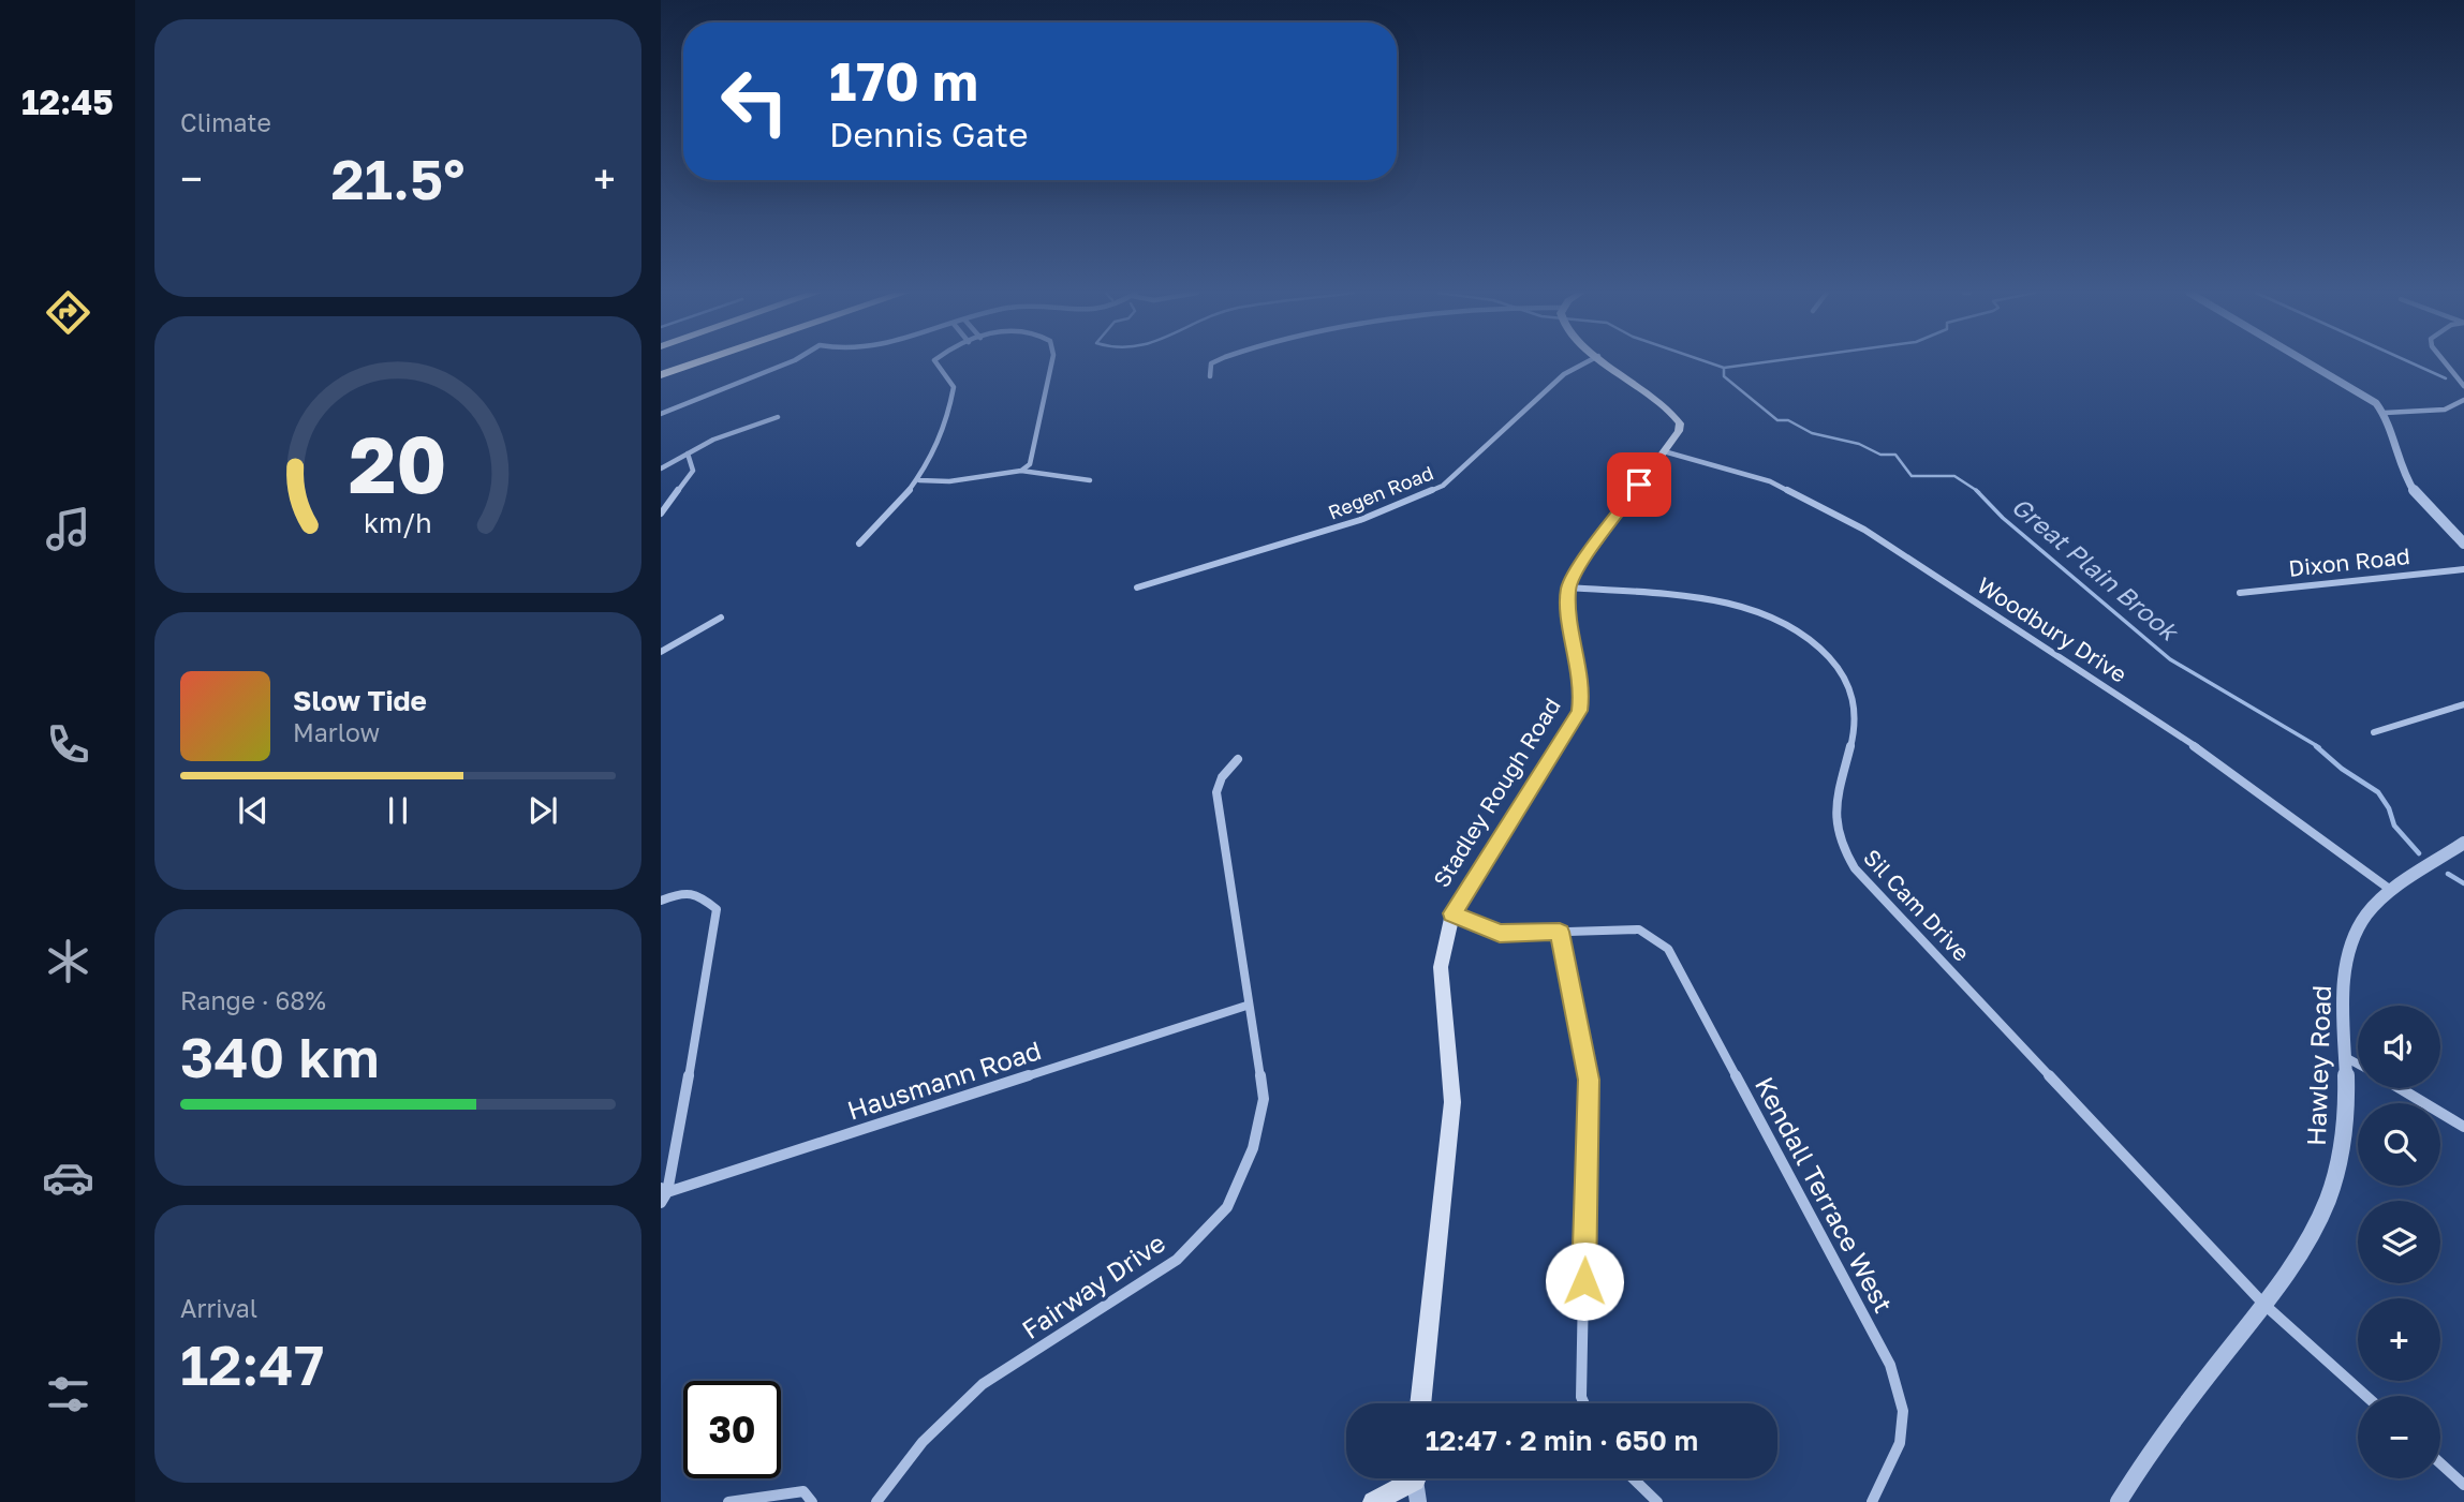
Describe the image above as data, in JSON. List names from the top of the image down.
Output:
{
  "streets": {
    "main road": ["Stadley Rough Road"],
    "street": [
      "Regen Road",
      "Dixon Road",
      "Woodbury Drive",
      "Sil Cam Drive",
      "Hawley Road",
      "Hausmann Road",
      "Kendall Terrace West",
      "Fairway Drive"
    ]
  },
  "crossings": [
    ["Woodbury Drive", "Hawley Road"],
    ["Stadley Rough Road", "Sil Cam Drive"],
    ["Sil Cam Drive", "Hawley Road"],
    ["Hausmann Road", "Fairway Drive"]
  ],
  "water": ["Great Plain Brook"],
  "page": {
    "tabs": "12:45",
    "tile": [
      "Climate",
      ["Range · 68%", "340 km"],
      ["Arrival", "12:47"]
    ],
    "turn": ["170 m", "Dennis Gate"],
    "heat": ["−", "21.5°", "+"],
    "song": ["Slow Tide", "Marlow"],
    "map_buttons": ["+", "−"],
    "limit": "30",
    "trip": "12:47 · 2 min · 650 m",
    "gauge": ["20", "km/h"]
  }
}
